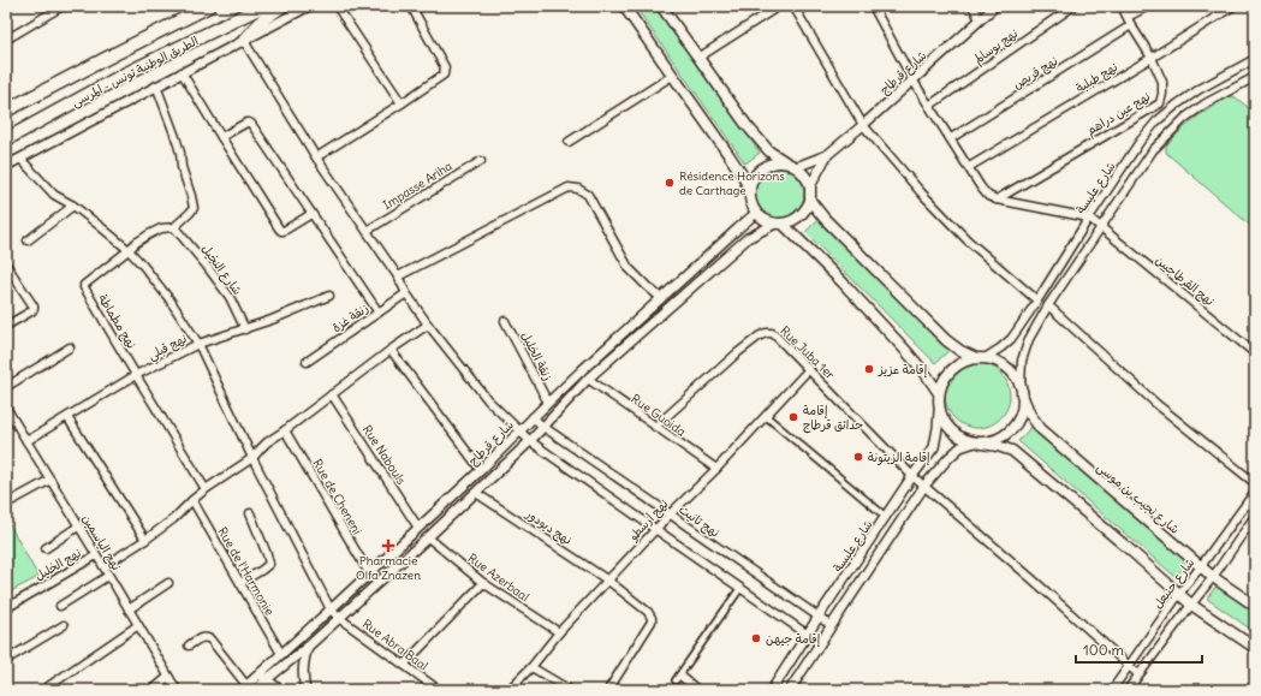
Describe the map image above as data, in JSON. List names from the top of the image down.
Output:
{
  "streets": {
    "highway": ["الطريق الوطنية تونس - المرسى"],
    "main road": ["شارع نجيب بن موسى"],
    "street": [
      "نهج بوسالم",
      "شارع قرطاج",
      "نهج قربص",
      "نهج طبلبة",
      "نهج عين دراهم",
      "Impasse Ariha",
      "شارع عليسة",
      "شارع النخيل",
      "نهج القرطاجيين",
      "زنقة غزة",
      "نهج مطماطة",
      "نهج قبلي",
      "Rue Juba 1er",
      "زنقة الخليل",
      "Rue Guoida",
      "Rue Nabouls",
      "Rue de Cheneni",
      "نهج أرسطو",
      "نهج تانيت",
      "نهج ديودور",
      "نهج الياسمين",
      "نهج الخليل",
      "Rue de l'Harmonie",
      "Rue Azerbaal",
      "شارع حنبعل",
      "Rue Abra Baal"
    ]
  },
  "crossings": [
    ["شارع قرطاج", "زنقة الخليل"],
    ["شارع قرطاج", "Rue Guoida"],
    ["شارع قرطاج", "Rue Nabouls"],
    ["شارع قرطاج", "Rue de Cheneni"],
    ["شارع قرطاج", "نهج تانيت"],
    ["شارع قرطاج", "نهج ديودور"],
    ["شارع قرطاج", "Rue de l'Harmonie"],
    ["شارع قرطاج", "Rue Azerbaal"],
    ["شارع قرطاج", "Rue Abra Baal"],
    ["نهج قربص", "نهج عين دراهم"],
    ["نهج طبلبة", "نهج عين دراهم"],
    ["شارع عليسة", "نهج القرطاجيين"],
    ["شارع عليسة", "Rue Juba 1er"],
    ["شارع عليسة", "شارع نجيب بن موسى"],
    ["شارع عليسة", "نهج تانيت"],
    ["شارع النخيل", "نهج قبلي"],
    ["نهج مطماطة", "نهج قبلي"],
    ["نهج مطماطة", "Rue Abra Baal"],
    ["نهج قبلي", "نهج الياسمين"],
    ["نهج قبلي", "Rue Abra Baal"],
    ["Rue Juba 1er", "Rue Guoida"],
    ["Rue Juba 1er", "نهج أرسطو"],
    ["Rue Juba 1er", "شارع حنبعل"],
    ["Rue Guoida", "نهج أرسطو"],
    ["شارع نجيب بن موسى", "شارع حنبعل"],
    ["نهج أرسطو", "نهج تانيت"],
    ["نهج أرسطو", "نهج ديودور"],
    ["نهج أرسطو", "Rue Azerbaal"],
    ["نهج الياسمين", "نهج الخليل"]
  ],
  "places": {
    "other": [
      "Résidence Horizons de Carthage",
      "إقامة عزيز",
      "إقامة حدائق قرطاج",
      "إقامة الزيتونة",
      "إقامة جيهن"
    ],
    "health": ["Pharmacie Olfa Znazen"]
  },
  "scale_bar": "100 m"
}
